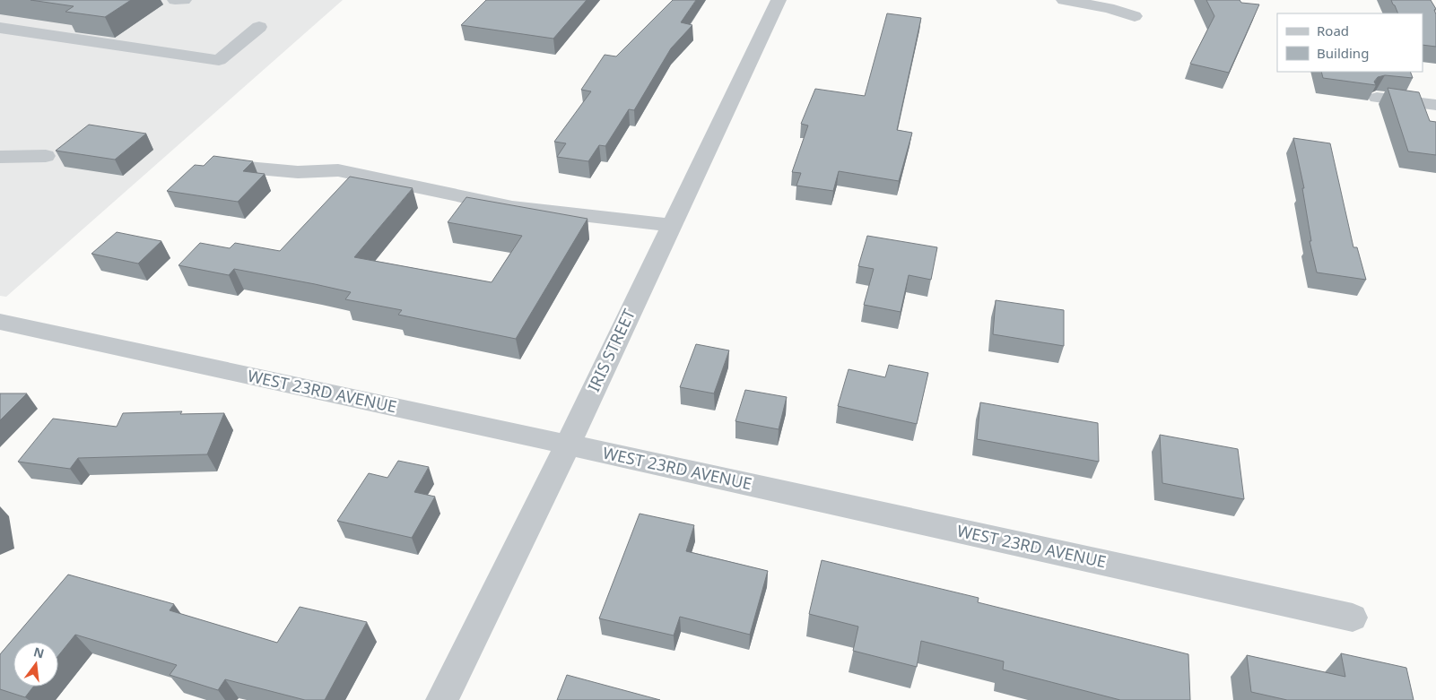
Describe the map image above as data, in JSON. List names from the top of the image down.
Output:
{
  "streets": {
    "street": ["IRIS STREET", "WEST 23RD AVENUE"]
  },
  "crossings": [
    ["IRIS STREET", "WEST 23RD AVENUE"]
  ],
  "legend": ["Road", "Building"],
  "north": "top"
}
